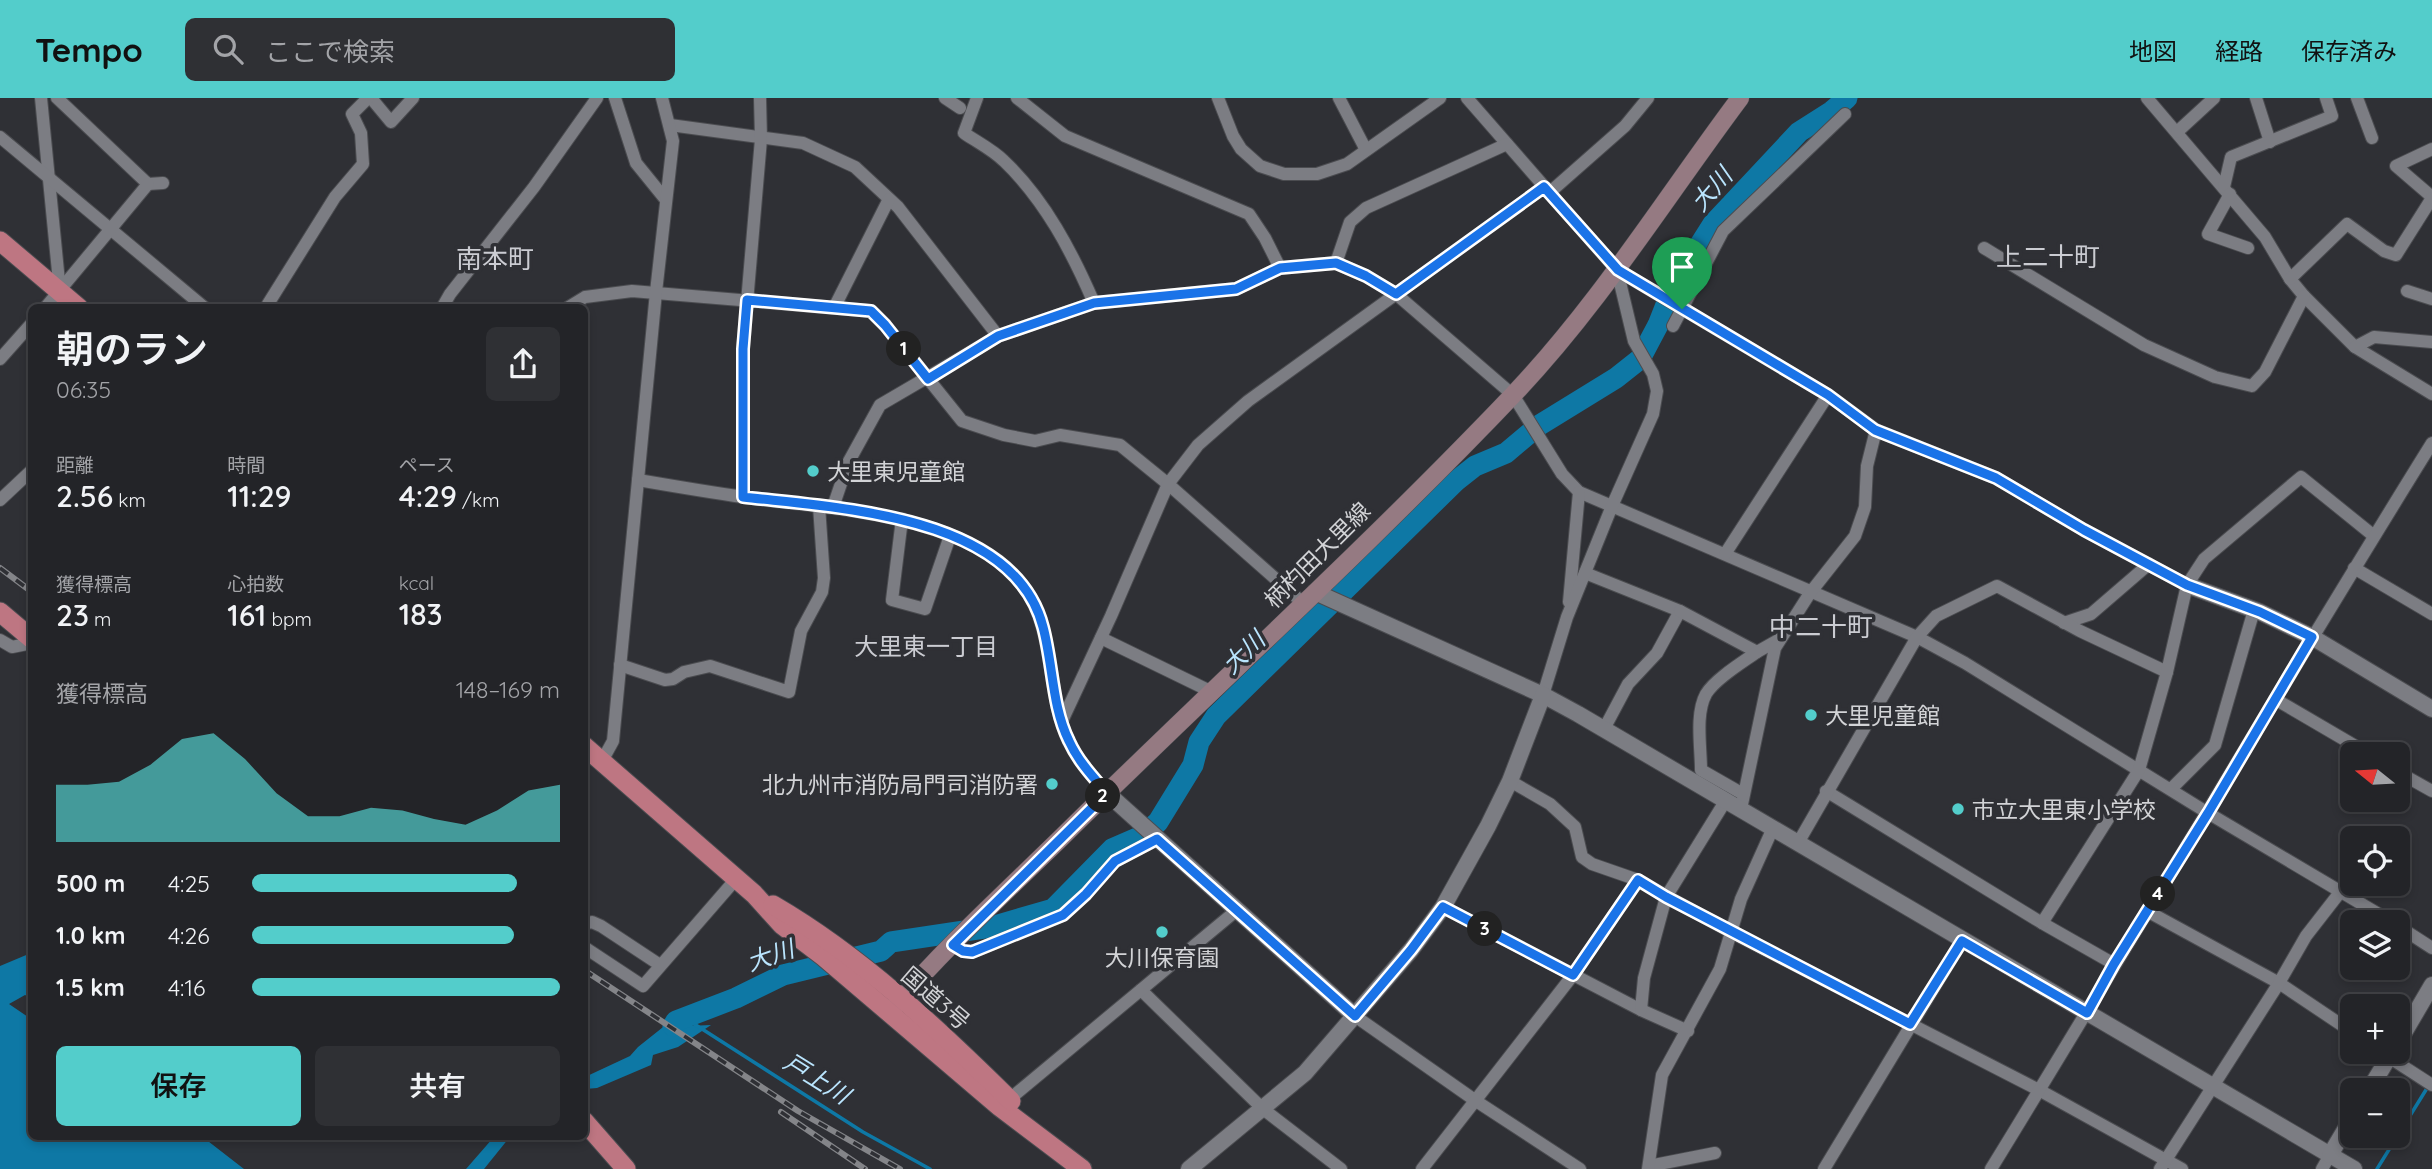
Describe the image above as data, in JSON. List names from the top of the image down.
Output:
{
  "streets": {
    "highway": ["国道3号"],
    "main road": ["柄杓田大里線"]
  },
  "crossings": [
    ["柄杓田大里線", "国道3号"]
  ],
  "districts": [
    "上二十町",
    "南本町",
    "中二十町",
    "大里東一丁目"
  ],
  "water": ["大川", "戸上川"],
  "places": [
    "大里東児童館",
    "大里児童館",
    "北九州市消防局門司消防署",
    "市立大里東小学校",
    "大川保育園"
  ],
  "north": "left",
  "page": {
    "header": "Tempo",
    "search": "ここで検索",
    "nav": ["地図", "経路", "保存済み"],
    "heading": ["朝のラン", "06:35"],
    "pins": [
      "1",
      "2",
      "4",
      "3"
    ],
    "stats": [
      ["距離", "2.56 km"],
      ["時間", "11:29"],
      ["ペース", "4:29 /km"],
      ["獲得標高", "23 m"],
      ["心拍数", "161 bpm"],
      ["kcal", "183"]
    ],
    "chart": ["獲得標高", "148–169 m"],
    "map_buttons": ["+", "−"],
    "list": [
      {
        "name": "500 m",
        "note": "4:25"
      },
      {
        "name": "1.0 km",
        "note": "4:26"
      },
      {
        "name": "1.5 km",
        "note": "4:16"
      }
    ],
    "buttons": ["保存", "共有"]
  }
}
